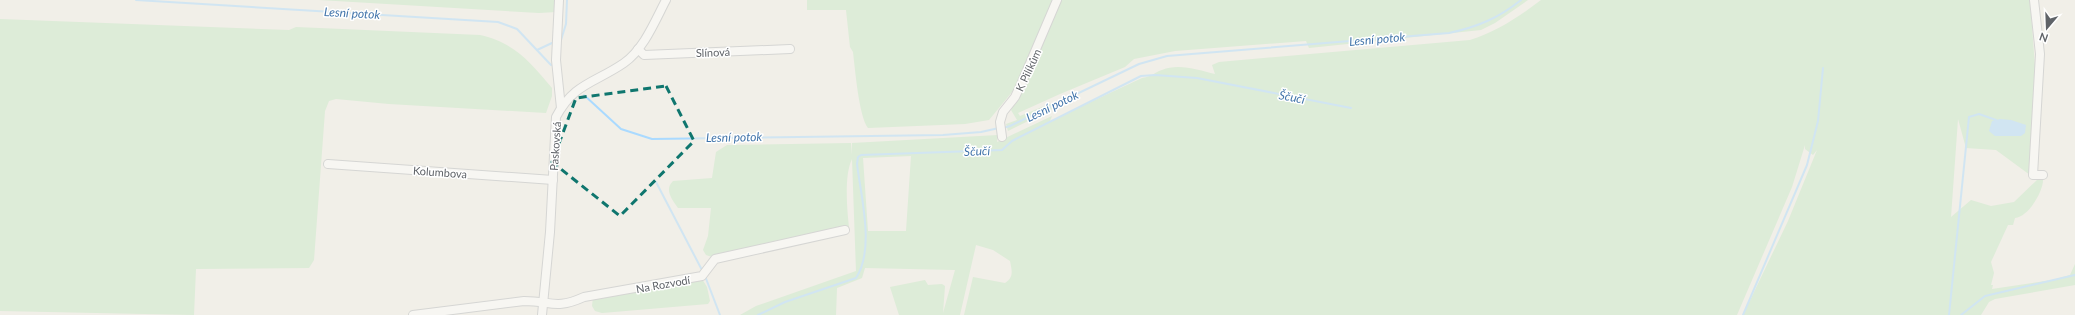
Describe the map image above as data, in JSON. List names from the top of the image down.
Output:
{
  "streets": {
    "street": [
      "Slínová",
      "K Pilíkům",
      "Paskovská",
      "Kolumbova",
      "Na Rozvodí"
    ]
  },
  "crossings": [
    ["Slínová", "Paskovská"],
    ["Paskovská", "Kolumbova"],
    ["Paskovská", "Na Rozvodí"]
  ],
  "water": ["Lesní potok", "Ščučí"],
  "north": "bottom"
}
